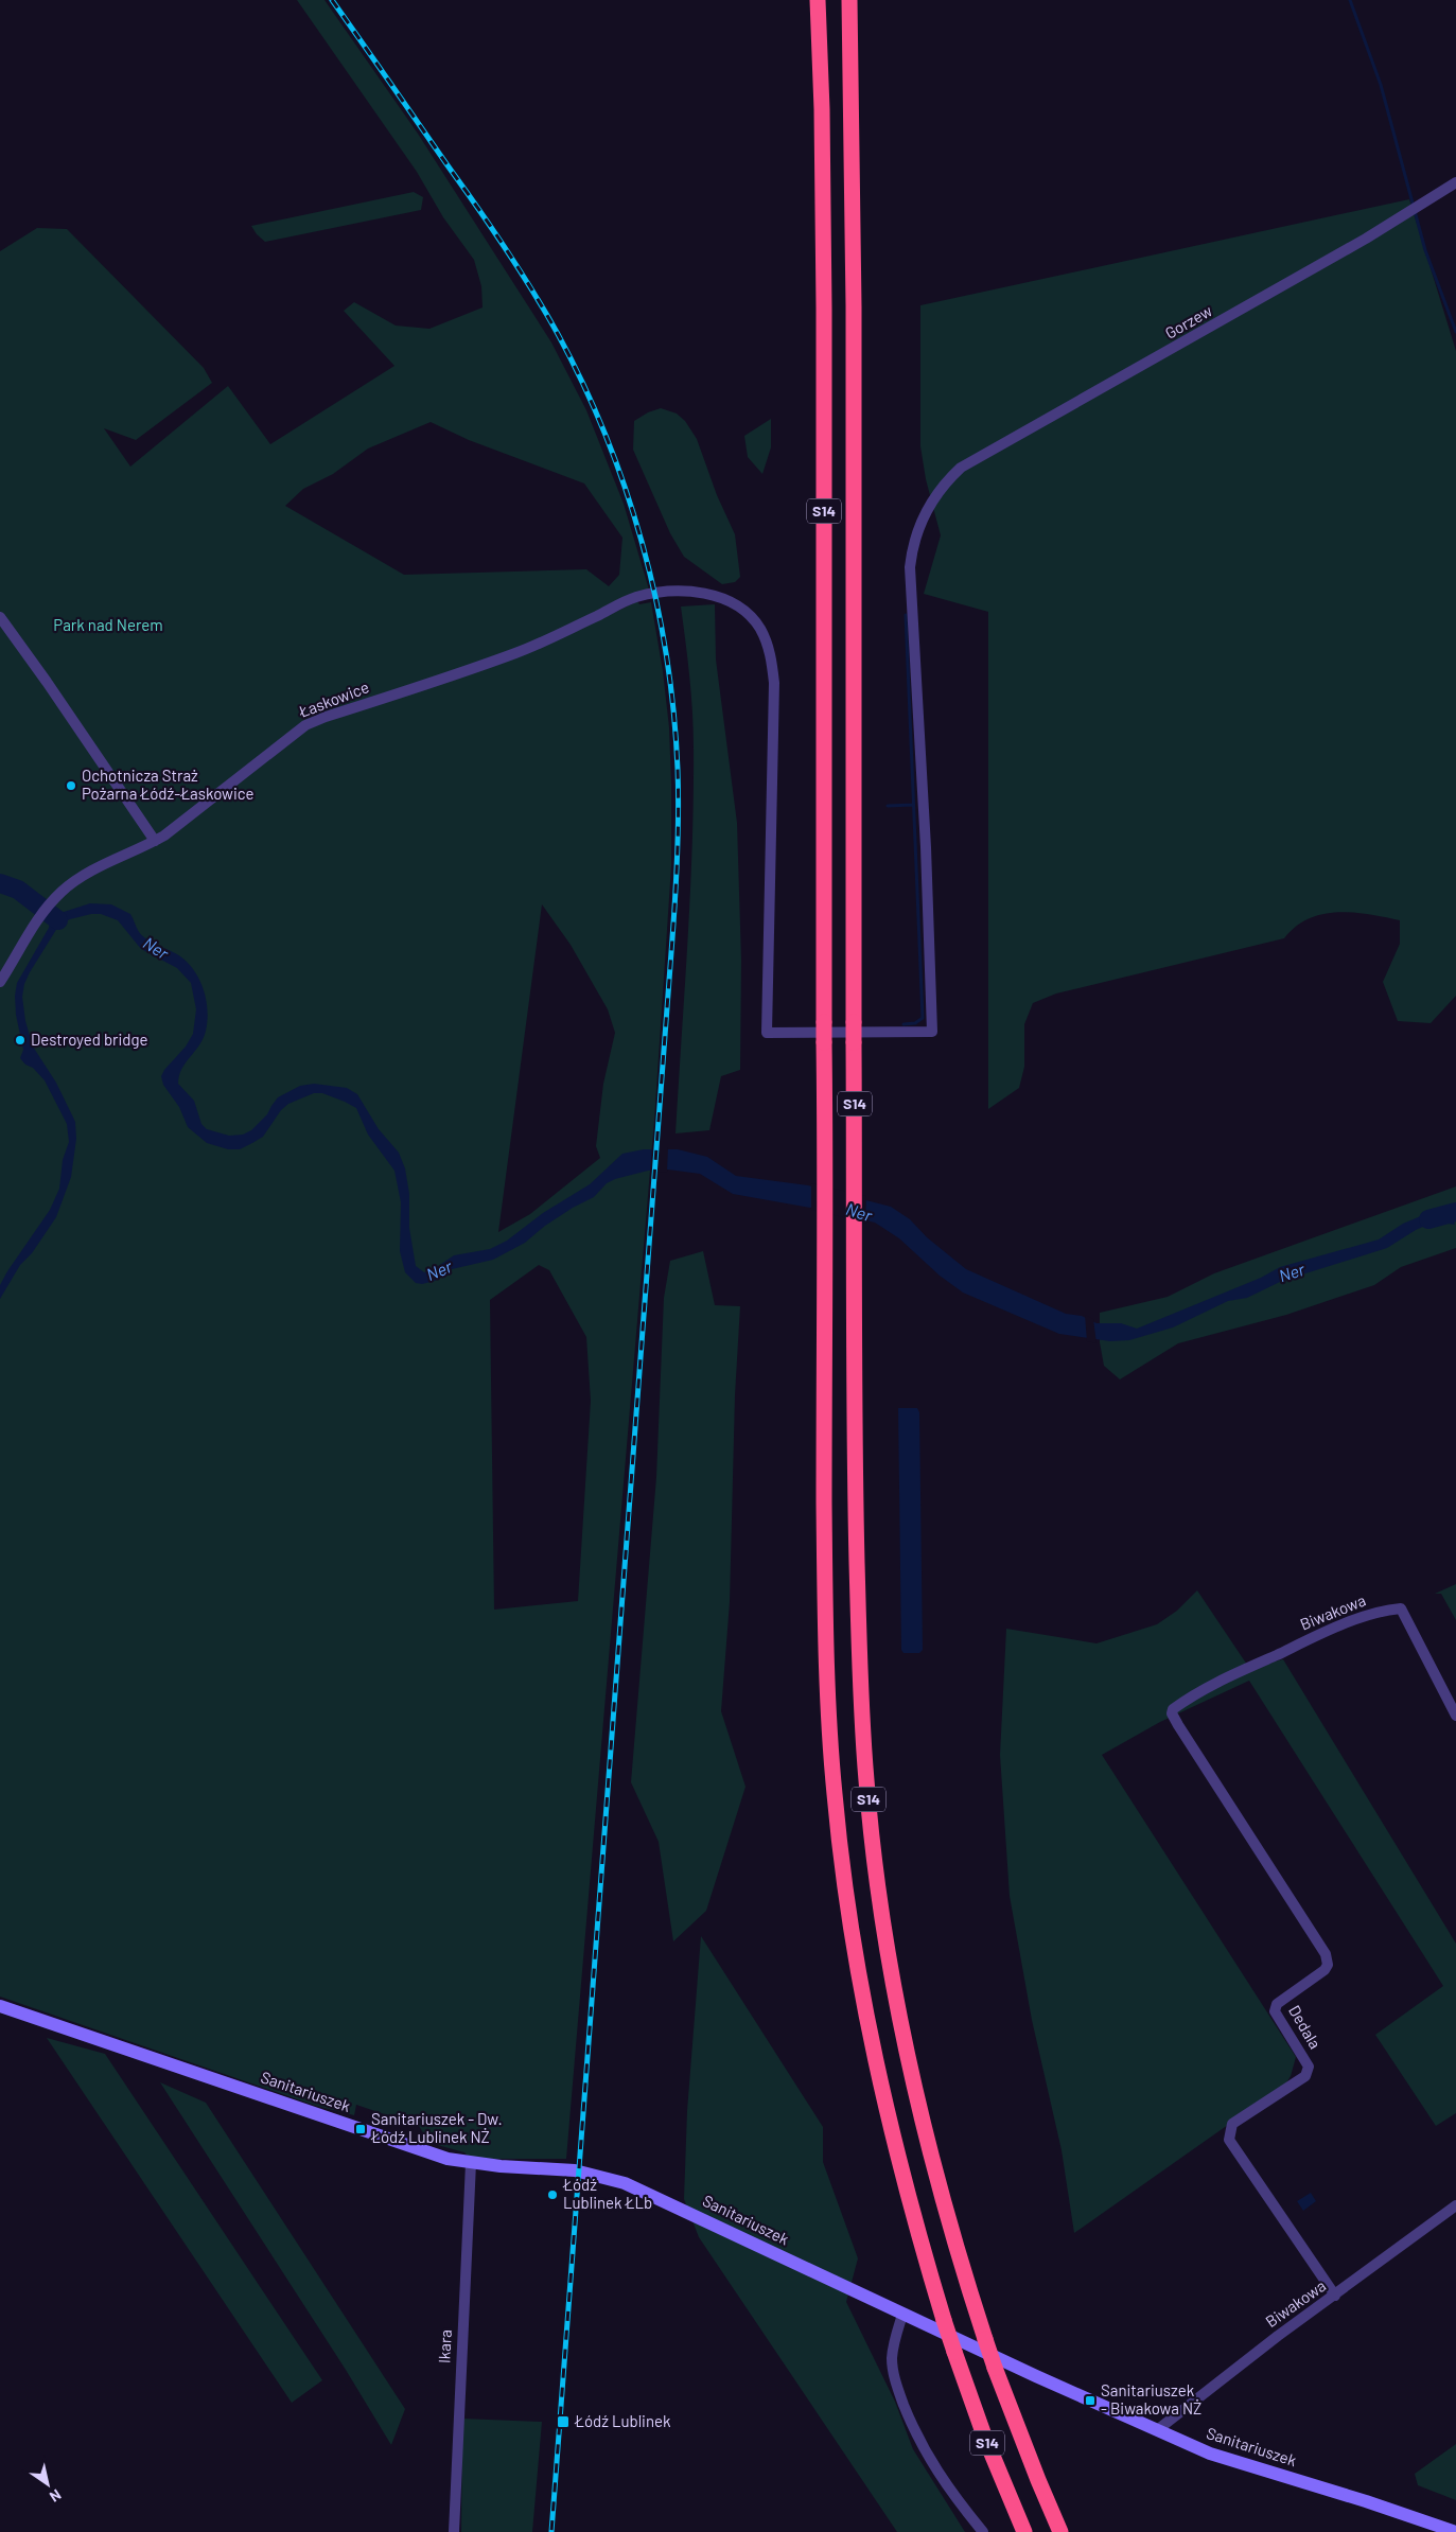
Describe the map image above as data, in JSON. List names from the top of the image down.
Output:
{
  "streets": {
    "highway": ["S14"],
    "street": [
      "Gorzew",
      "Łaskowice",
      "Biwakowa",
      "Dedala",
      "Sanitariuszek",
      "Ikara"
    ]
  },
  "crossings": [
    ["Gorzew", "Łaskowice"],
    ["Biwakowa", "Dedala"],
    ["Biwakowa", "Sanitariuszek"],
    ["Sanitariuszek", "Ikara"]
  ],
  "water": ["Ner"],
  "parks": ["Park nad Nerem"],
  "places": {
    "other": ["Ochotnicza Straż Pożarna Łódź-Łaskowice", "Destroyed bridge", "Łódź Lublinek ŁLb"],
    "transit": ["Sanitariuszek - Dw. Łódź Lublinek NŻ", "Sanitariuszek - Biwakowa NŻ", "Łódź Lublinek"]
  },
  "north": "bottom right"
}
